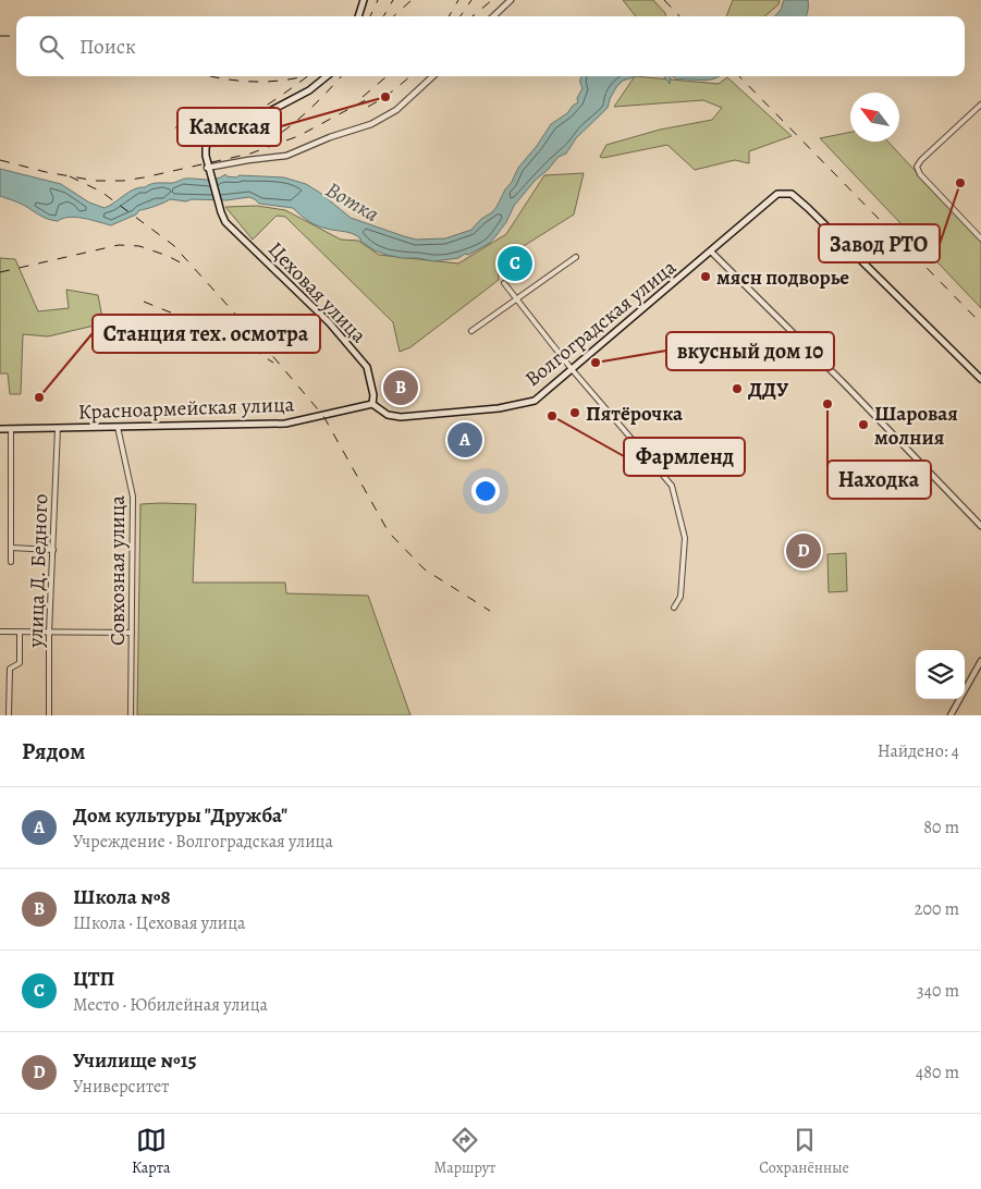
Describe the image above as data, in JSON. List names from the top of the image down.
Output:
{
  "streets": {
    "main road": ["Цеховая улица", "Волгоградская улица", "Красноармейская улица"],
    "street": ["улица Д. Бедного", "Совхозная улица"]
  },
  "crossings": [
    ["Цеховая улица", "Волгоградская улица"],
    ["Цеховая улица", "Красноармейская улица"],
    ["Волгоградская улица", "Красноармейская улица"],
    ["Красноармейская улица", "улица Д. Бедного"],
    ["Красноармейская улица", "Совхозная улица"]
  ],
  "water": ["Вотка"],
  "places": [
    "Камская",
    "Завод РТО",
    "мясн подворье",
    "вкусный дом 10",
    "ДДУ",
    "Станция тех. осмотра",
    "Находка",
    "Пятёрочка",
    "Фармленд",
    "Шаровая молния"
  ],
  "north": "top left",
  "page": {
    "search": "Поиск",
    "pins": [
      "C",
      "B",
      "A",
      "D"
    ],
    "heading": ["Рядом", "Найдено: 4"],
    "list": [
      {
        "mark": "A",
        "name": "Дом культуры \"Дружба\"",
        "note": "Учреждение · Волгоградская улица",
        "value": "80 m"
      },
      {
        "mark": "B",
        "name": "Школа №8",
        "note": "Школа · Цеховая улица",
        "value": "200 m"
      },
      {
        "mark": "C",
        "name": "ЦТП",
        "note": "Место · Юбилейная улица",
        "value": "340 m"
      },
      {
        "mark": "D",
        "name": "Училище №15",
        "note": "Университет",
        "value": "480 m"
      }
    ],
    "nav": ["Карта", "Маршрут", "Сохранённые"]
  }
}
